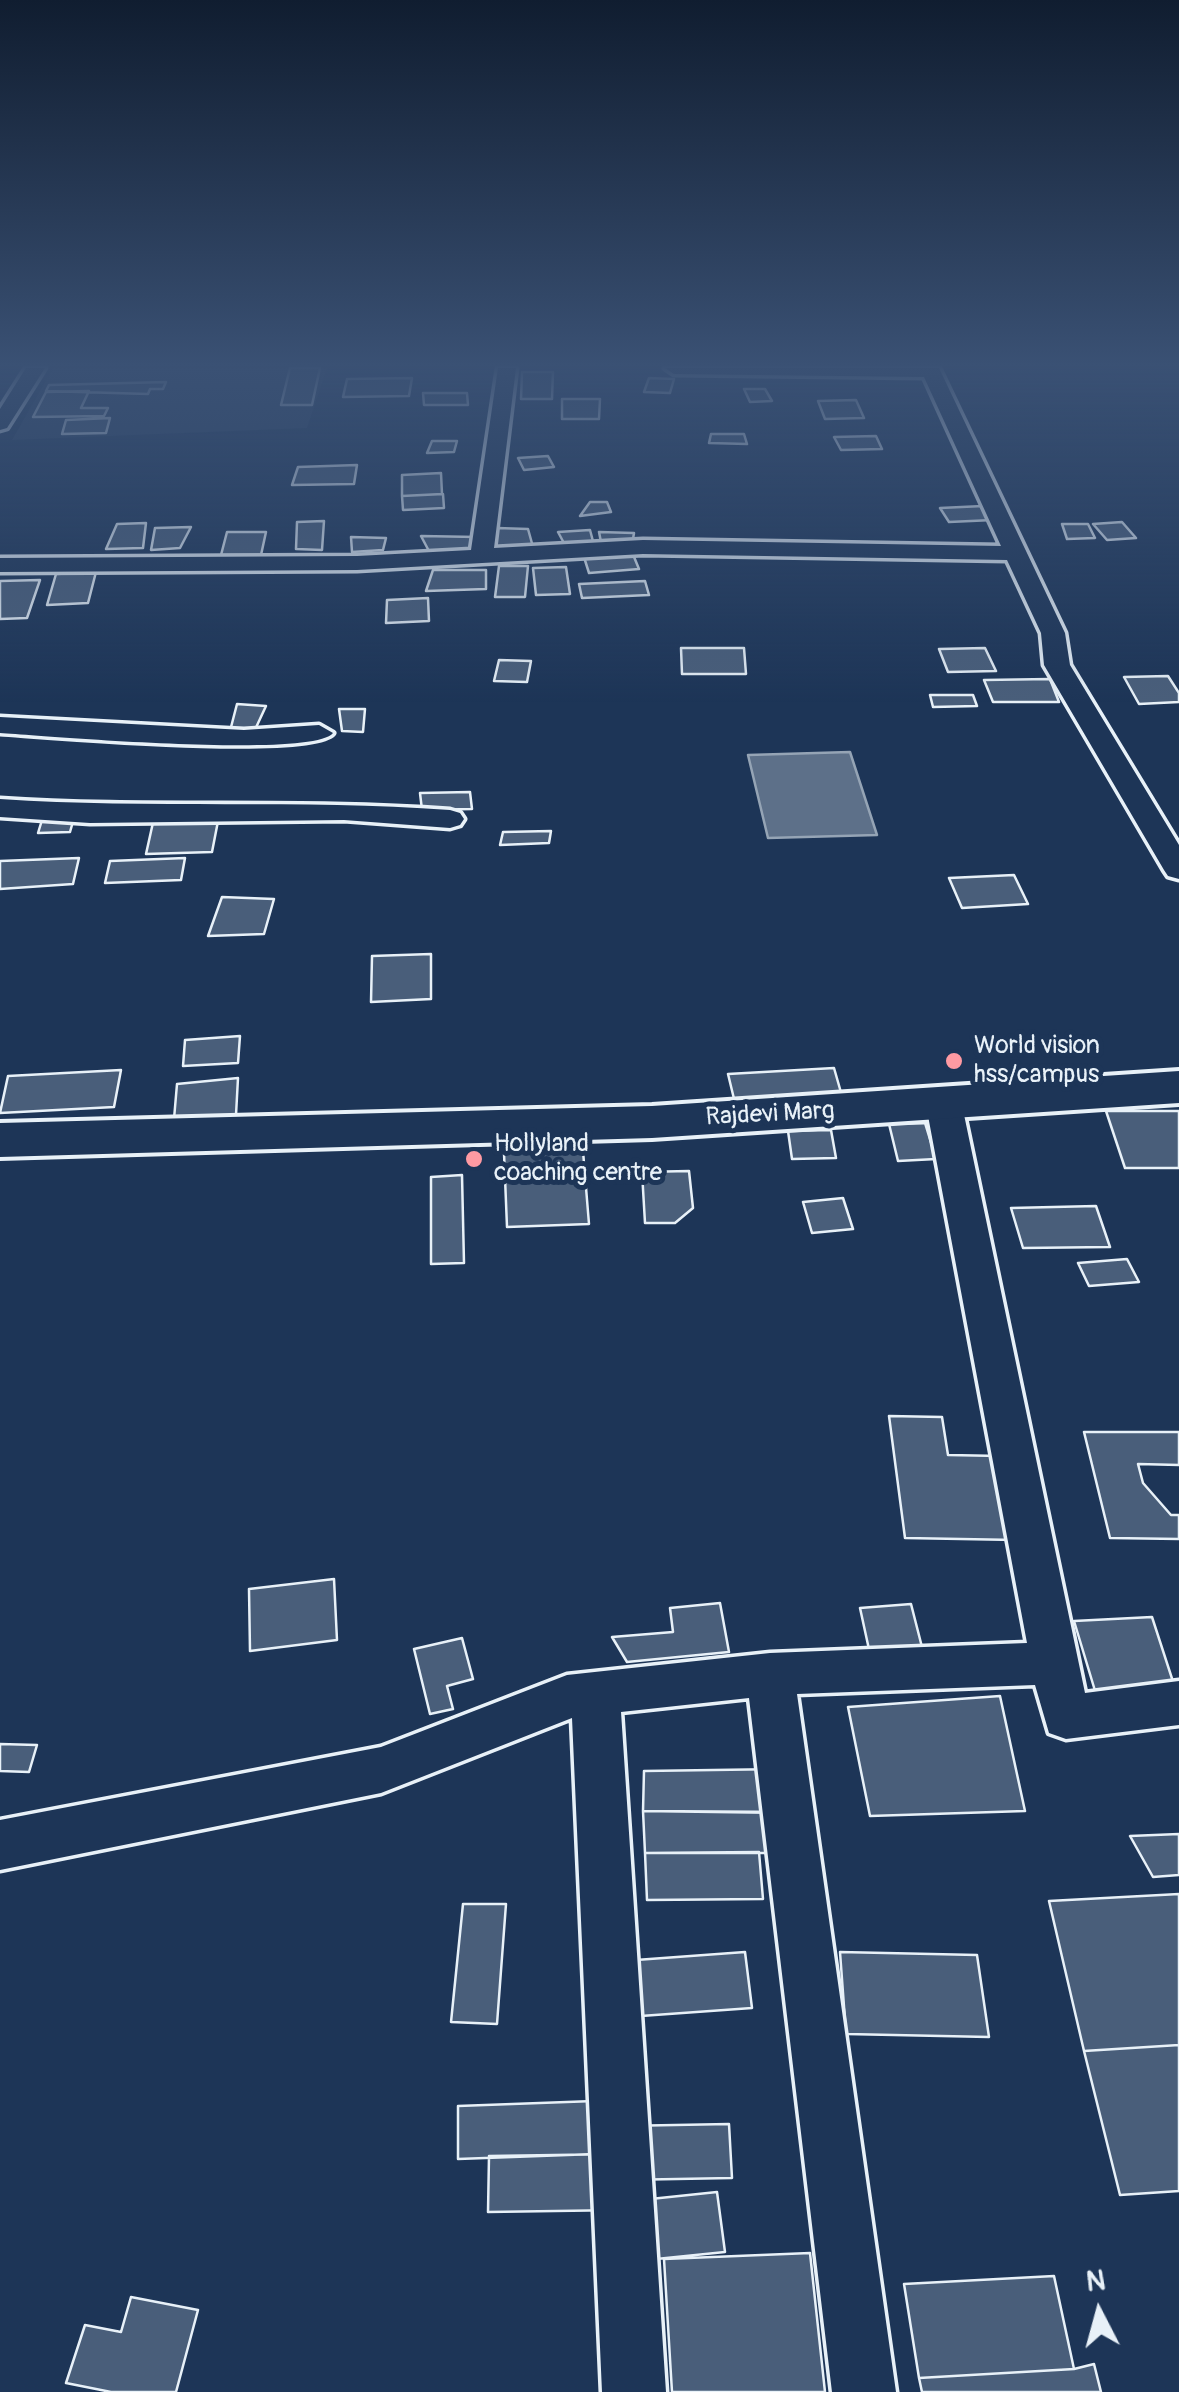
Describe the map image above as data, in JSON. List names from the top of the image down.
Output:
{
  "streets": {
    "main road": ["Rajdevi Marg"]
  },
  "places": ["World vision hss/campus", "Hollyland coaching centre"],
  "north": "top"
}
